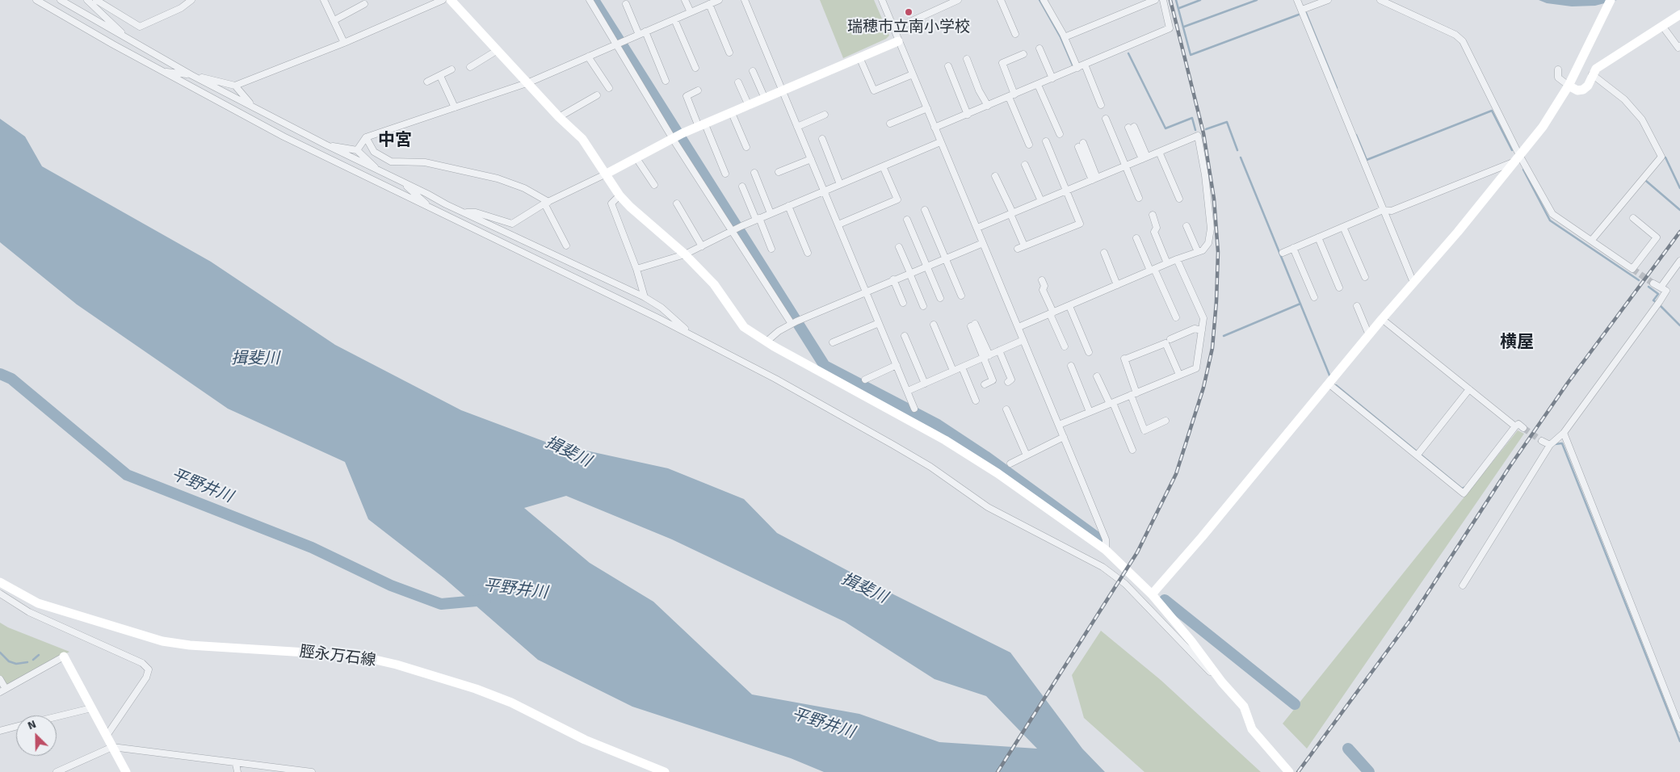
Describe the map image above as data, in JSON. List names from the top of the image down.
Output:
{
  "streets": {
    "street": ["脛永万石線"]
  },
  "districts": ["中宮", "横屋"],
  "water": ["揖斐川", "平野井川"],
  "places": ["瑞穂市立南小学校"],
  "north": "top left"
}
